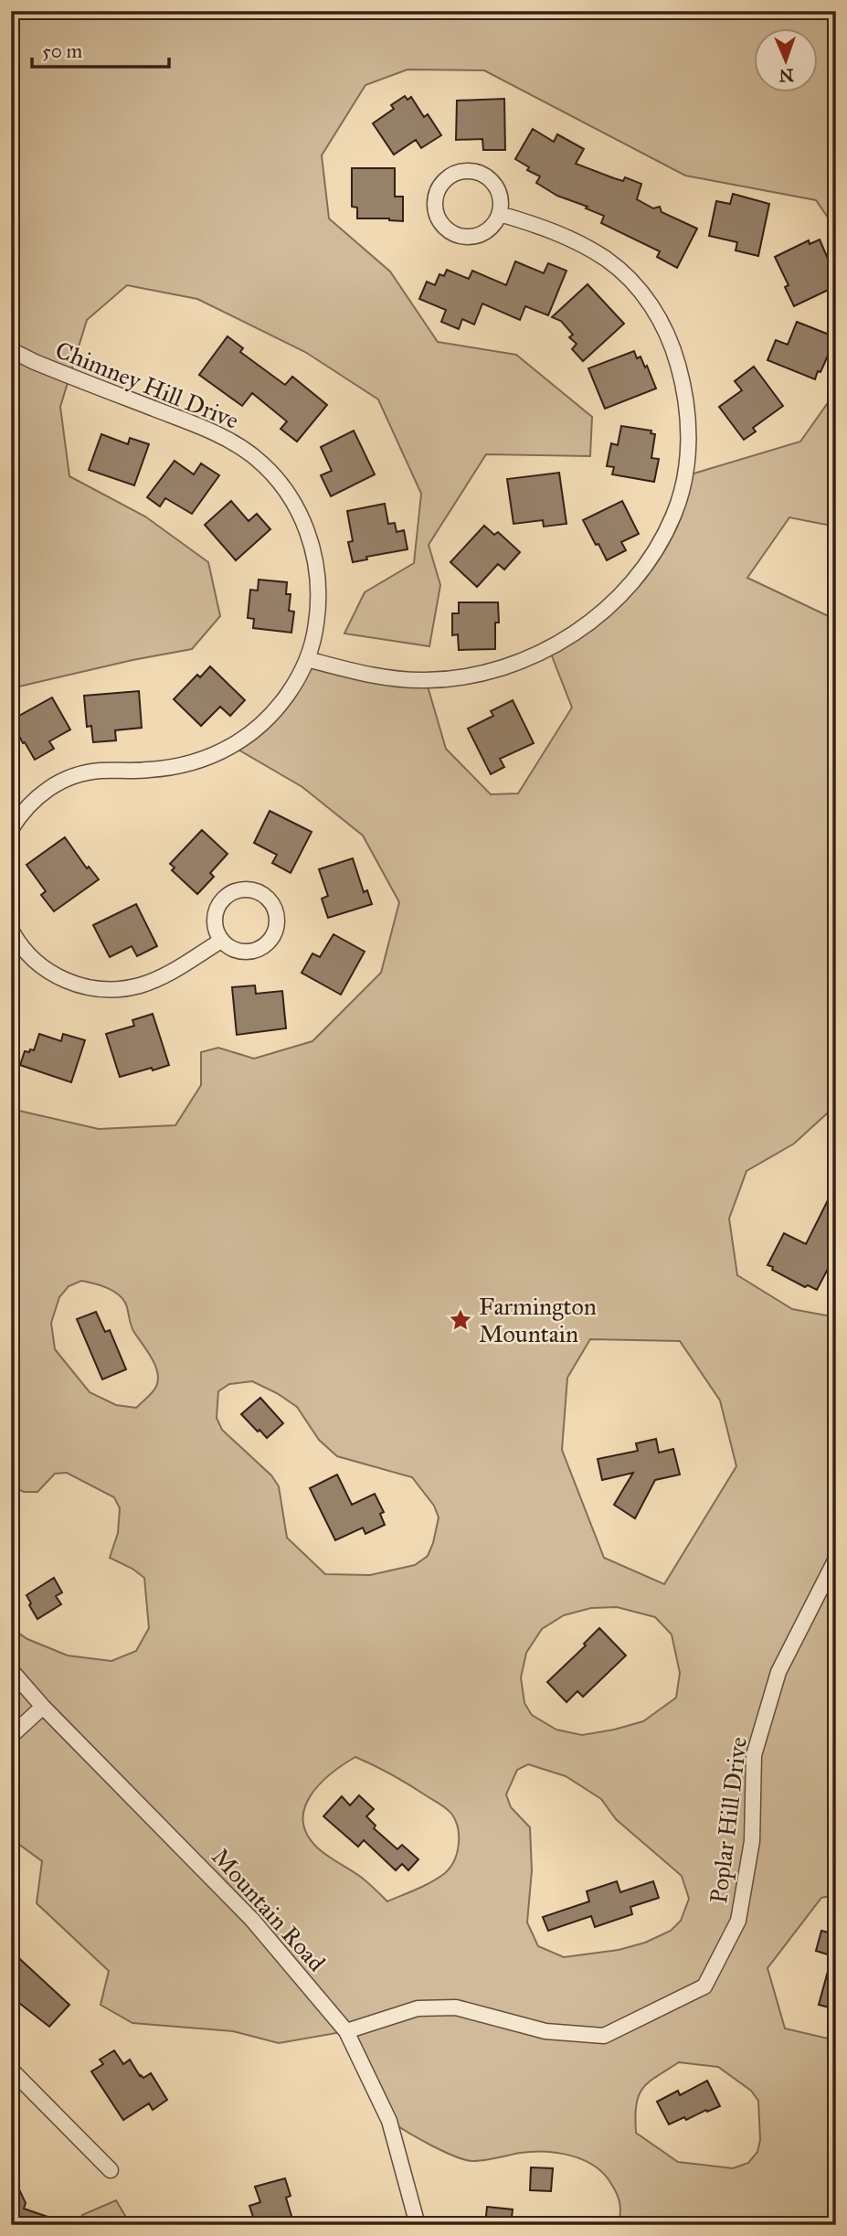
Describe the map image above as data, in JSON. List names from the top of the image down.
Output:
{
  "streets": {
    "street": ["Chimney Hill Drive", "Poplar Hill Drive", "Mountain Road"]
  },
  "crossings": [
    ["Poplar Hill Drive", "Mountain Road"]
  ],
  "places": {
    "place": ["Farmington Mountain"]
  },
  "scale_bar": "50 m",
  "north": "bottom"
}
